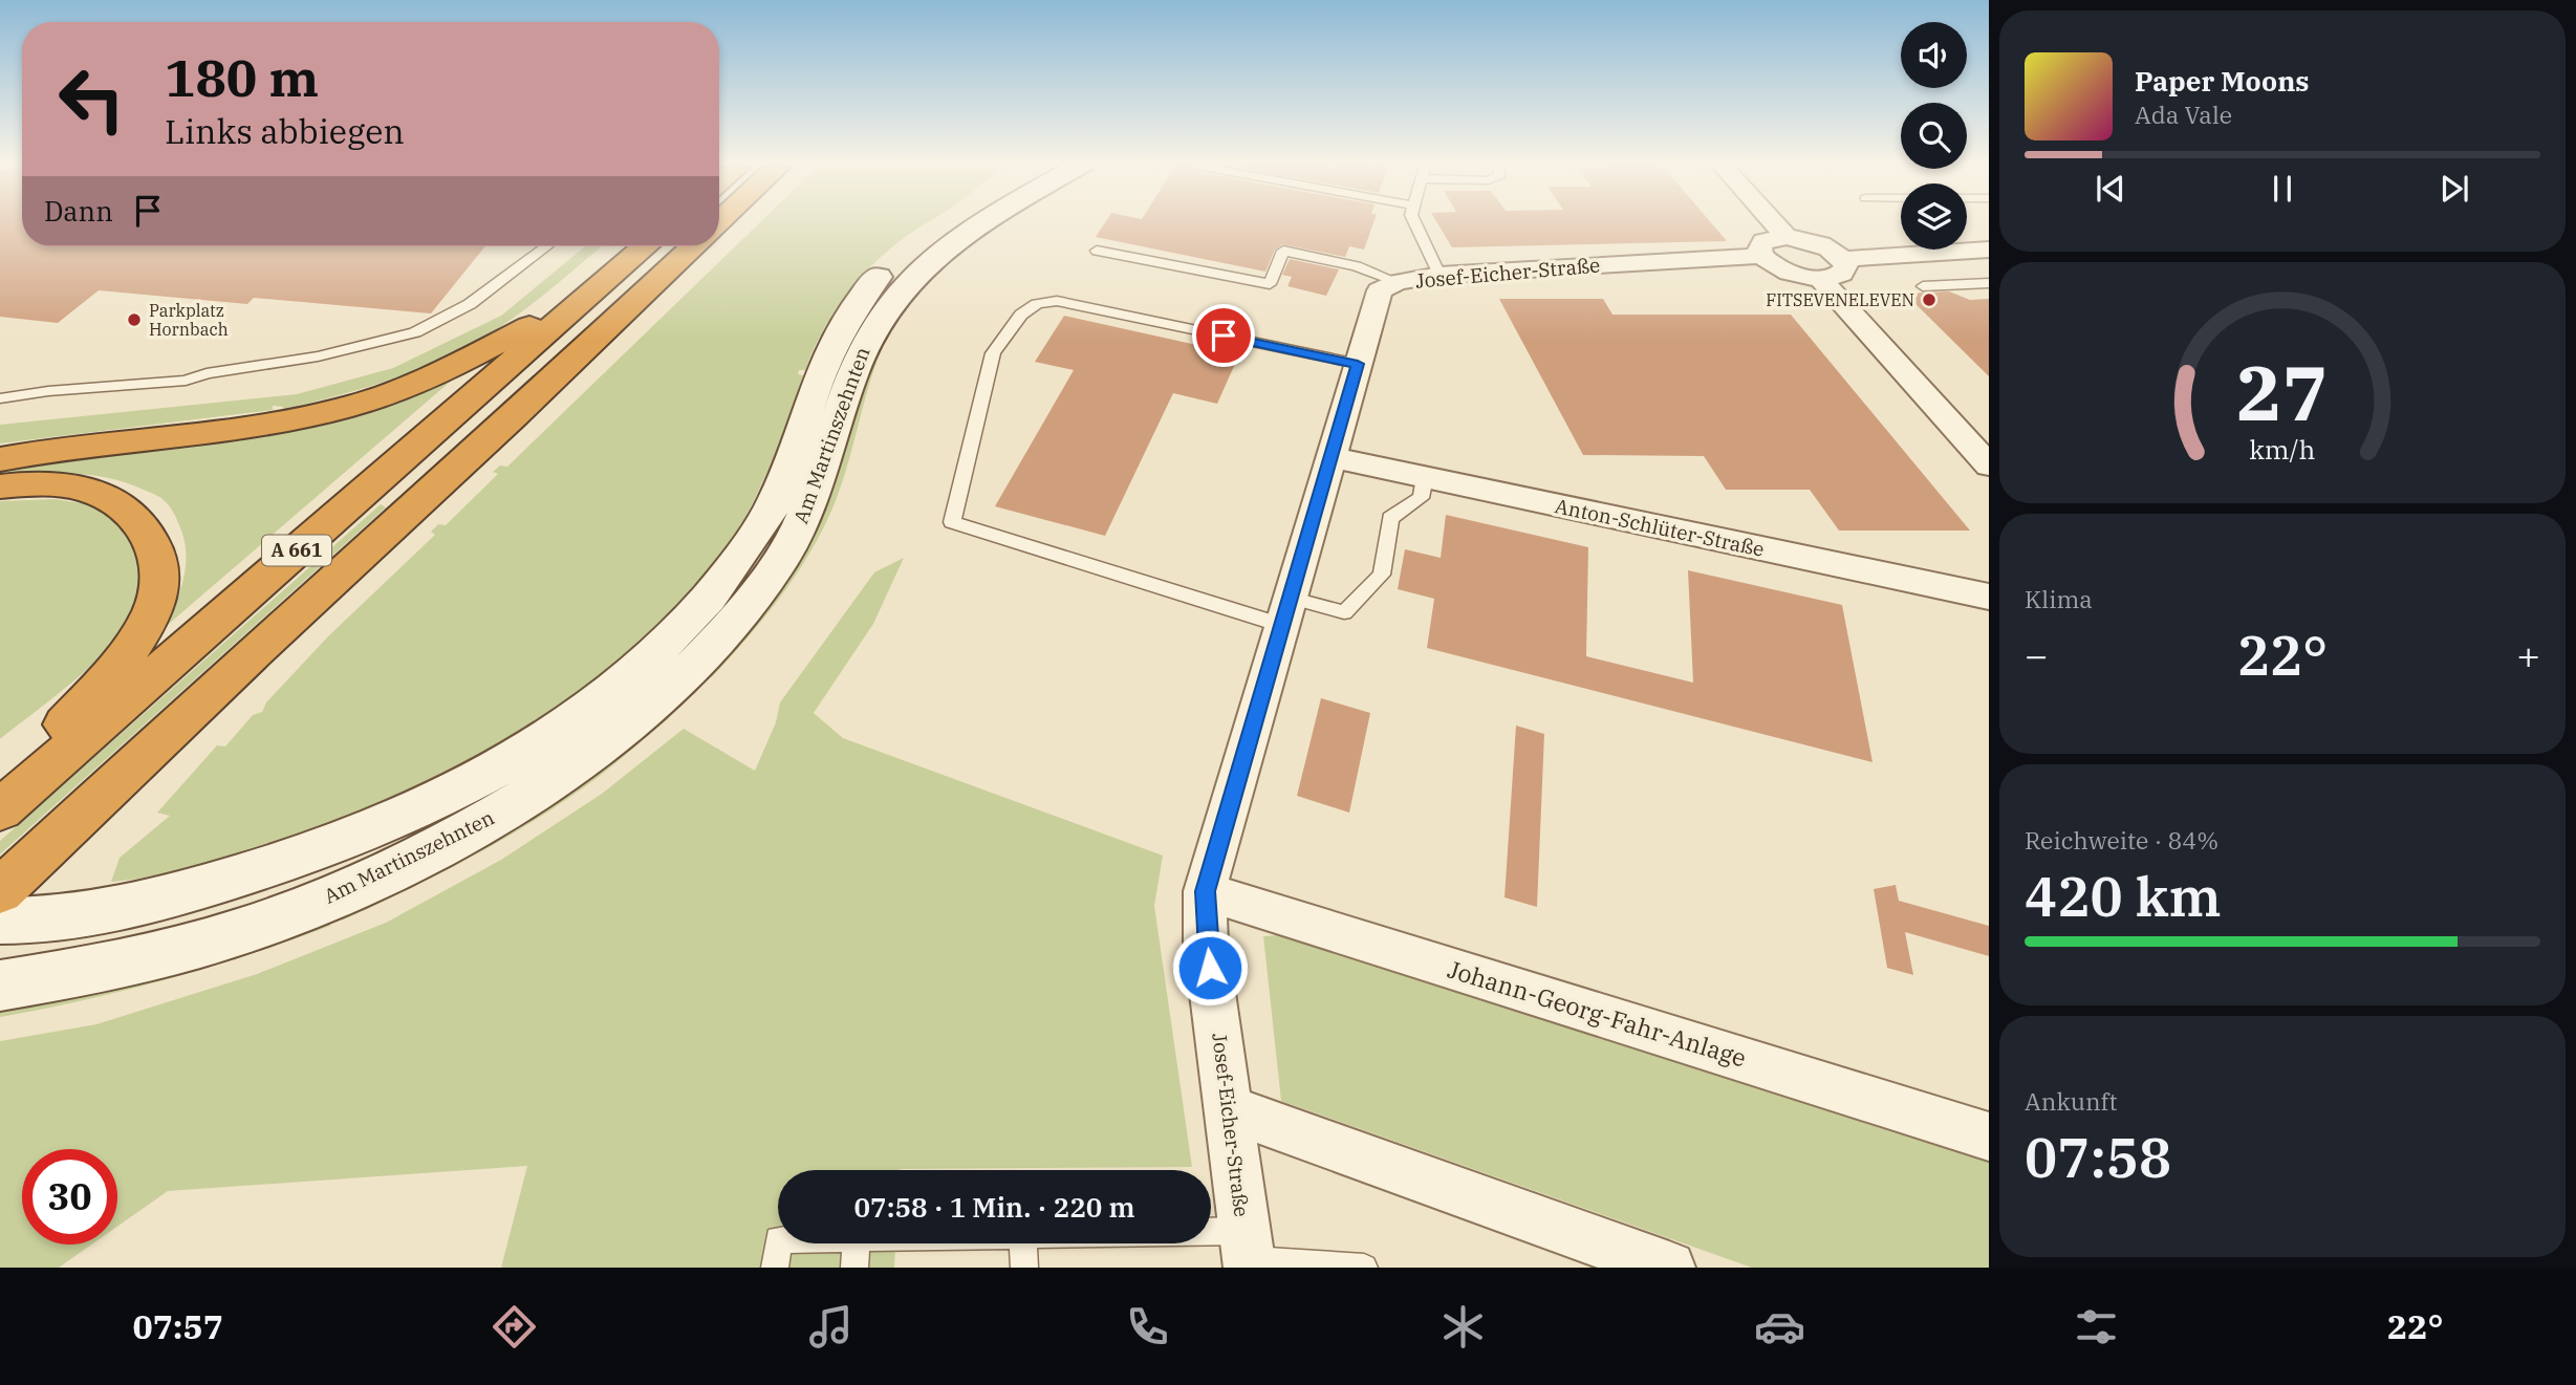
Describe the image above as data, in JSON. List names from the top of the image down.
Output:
{
  "streets": {
    "highway": ["A 661"],
    "main road": ["Am Martinszehnten"],
    "street": ["Josef-Eicher-Straße", "Anton-Schlüter-Straße", "Johann-Georg-Fahr-Anlage"]
  },
  "crossings": [
    ["Josef-Eicher-Straße", "Anton-Schlüter-Straße"],
    ["Josef-Eicher-Straße", "Johann-Georg-Fahr-Anlage"]
  ],
  "places": ["FITSEVENELEVEN", "Parkplatz Hornbach"],
  "page": {
    "turn": ["180 m", "Links abbiegen"],
    "song": ["Paper Moons", "Ada Vale"],
    "then": "Dann",
    "tile": [
      "Klima",
      ["Reichweite · 84%", "420 km"],
      ["Ankunft", "07:58"]
    ],
    "heat": ["−", "22°", "+"],
    "limit": "30",
    "trip": "07:58 · 1 Min. · 220 m",
    "tabs": ["07:57", "22°"],
    "gauge": ["27", "km/h"]
  }
}
